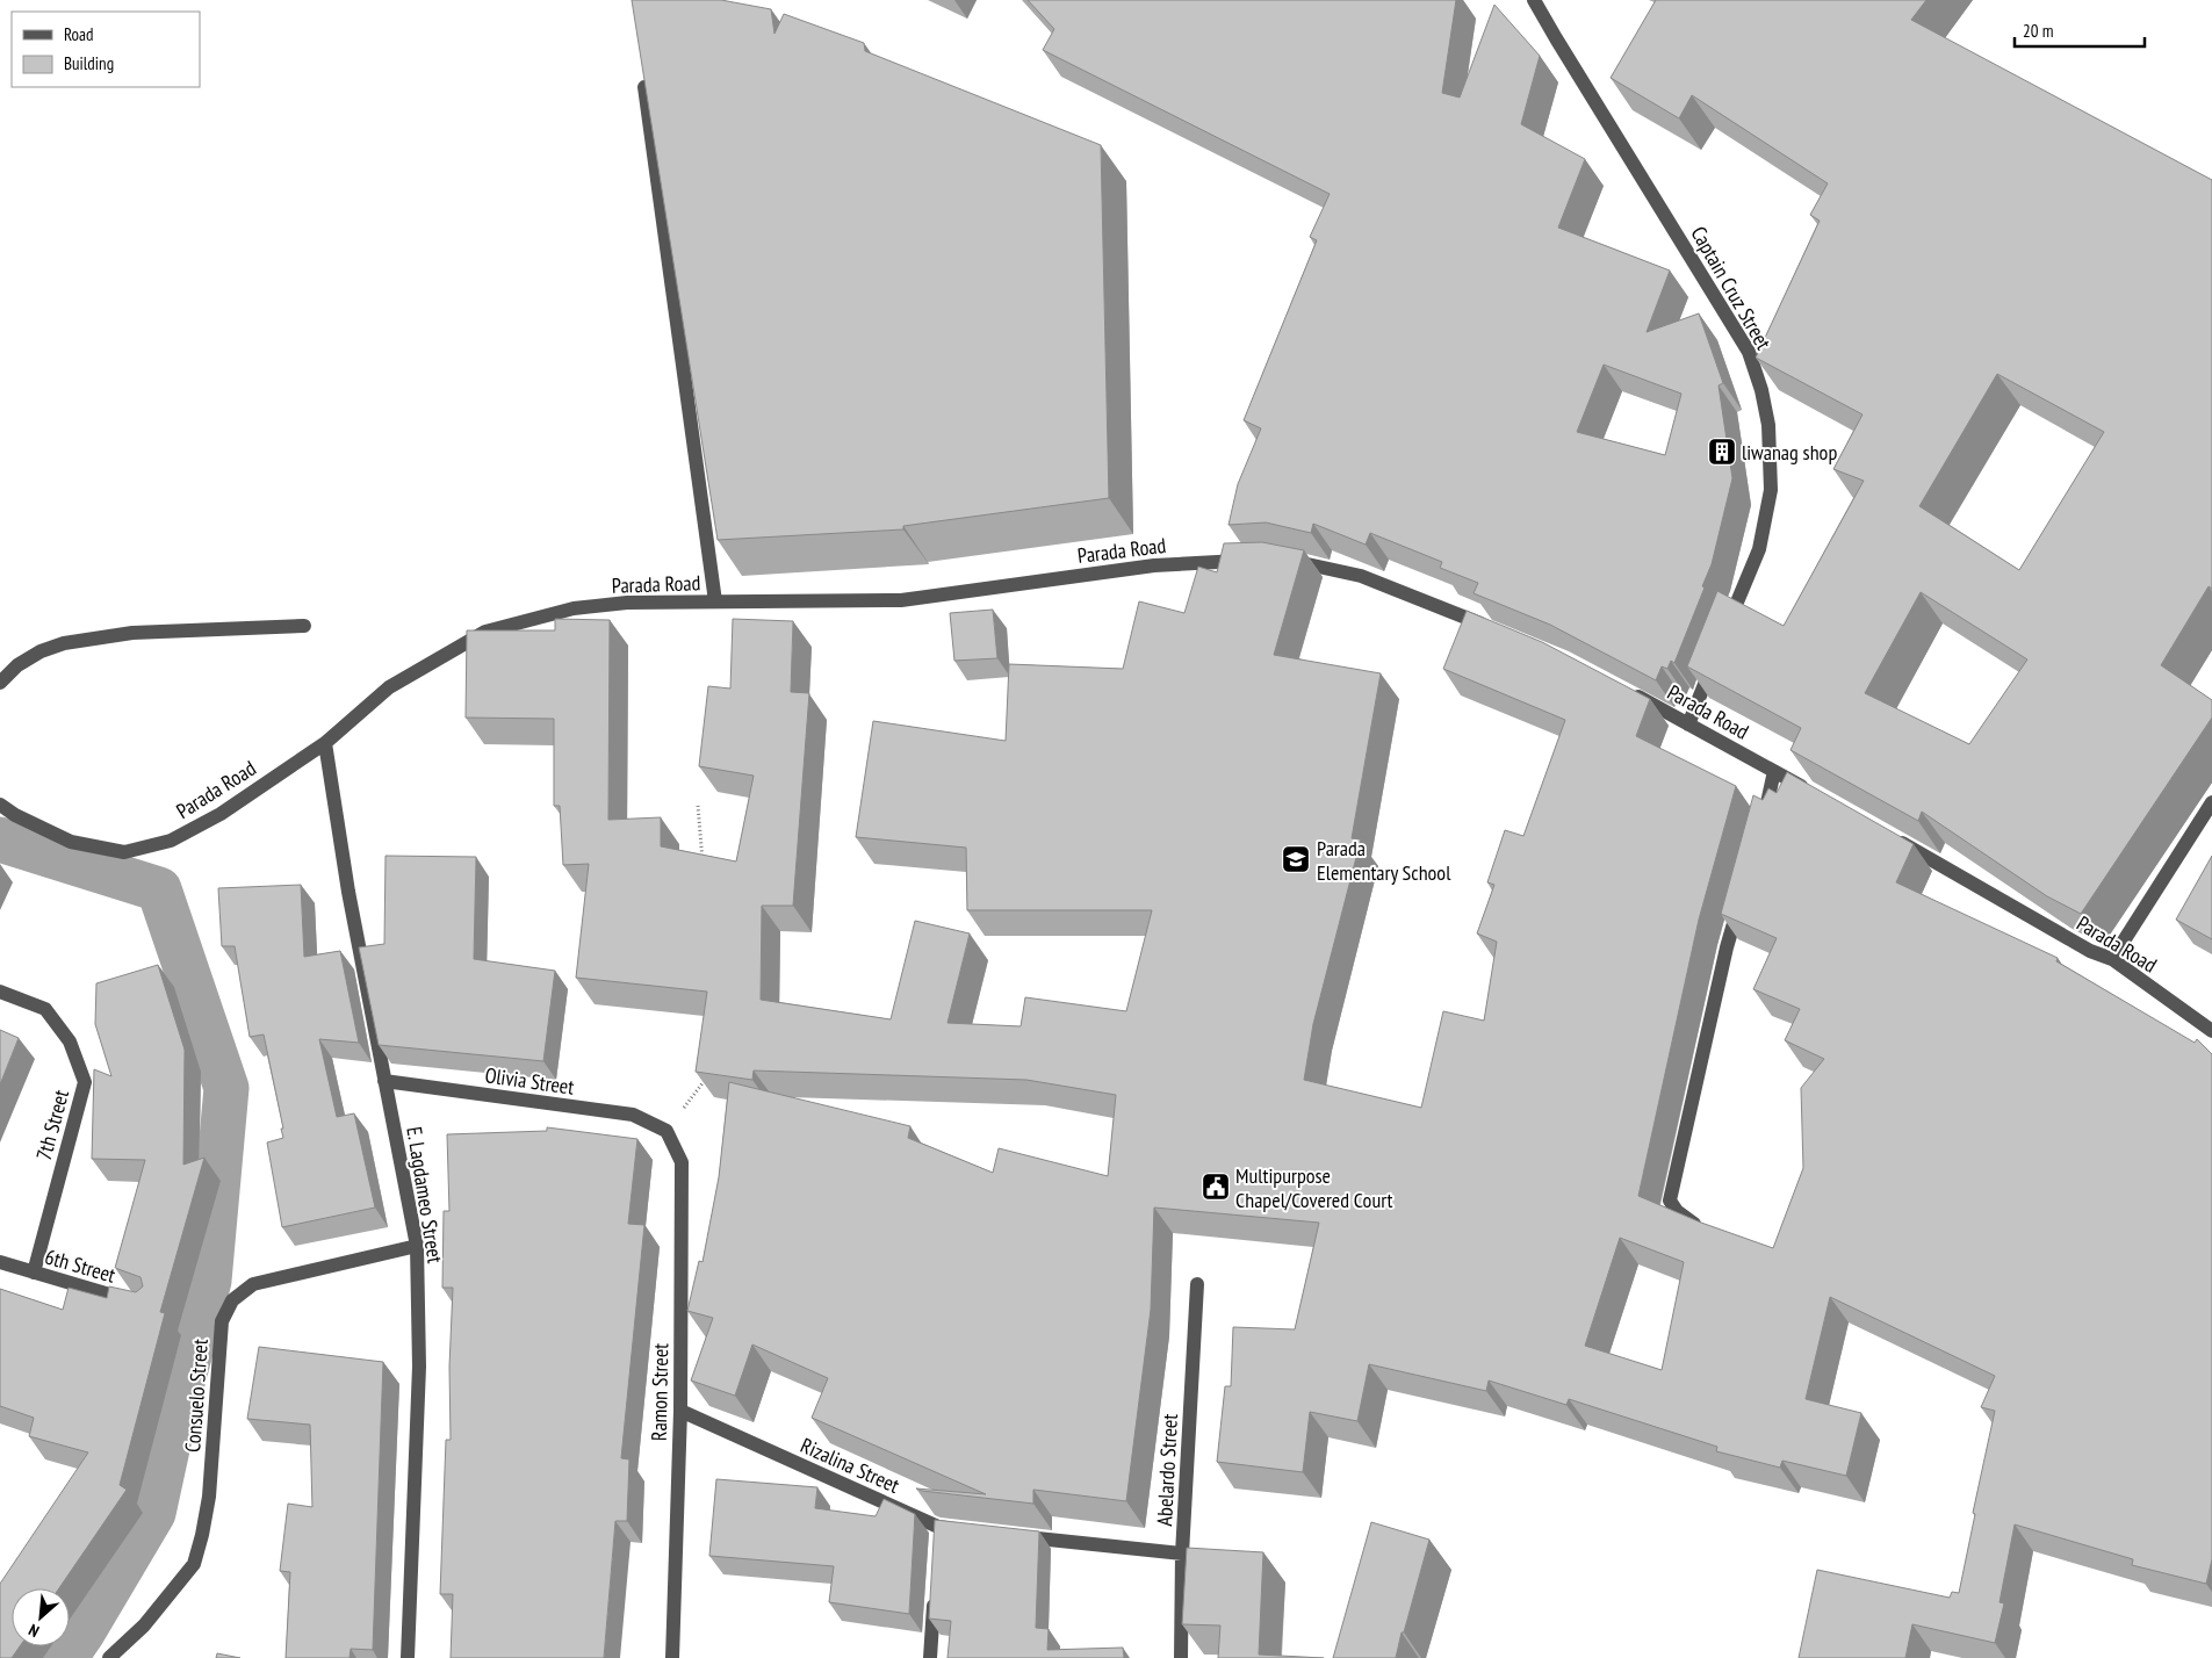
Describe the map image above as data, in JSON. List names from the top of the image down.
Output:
{
  "streets": {
    "street": [
      "Captain Cruz Street",
      "Parada Road",
      "Olivia Street",
      "7th Street",
      "E. Lagdameo Street",
      "6th Street",
      "Ramon Street",
      "Consuelo Street",
      "Rizalina Street",
      "Abelardo Street"
    ]
  },
  "crossings": [
    ["Parada Road", "E. Lagdameo Street"],
    ["Olivia Street", "E. Lagdameo Street"],
    ["Olivia Street", "Ramon Street"],
    ["7th Street", "6th Street"],
    ["E. Lagdameo Street", "Consuelo Street"],
    ["Ramon Street", "Rizalina Street"]
  ],
  "places": {
    "building": ["liwanag shop"],
    "school or university": ["Parada Elementary School"],
    "public building": ["Multipurpose Chapel/Covered Court"]
  },
  "legend": ["Road", "Building"],
  "scale_bar": "20 m",
  "north": "bottom left"
}
